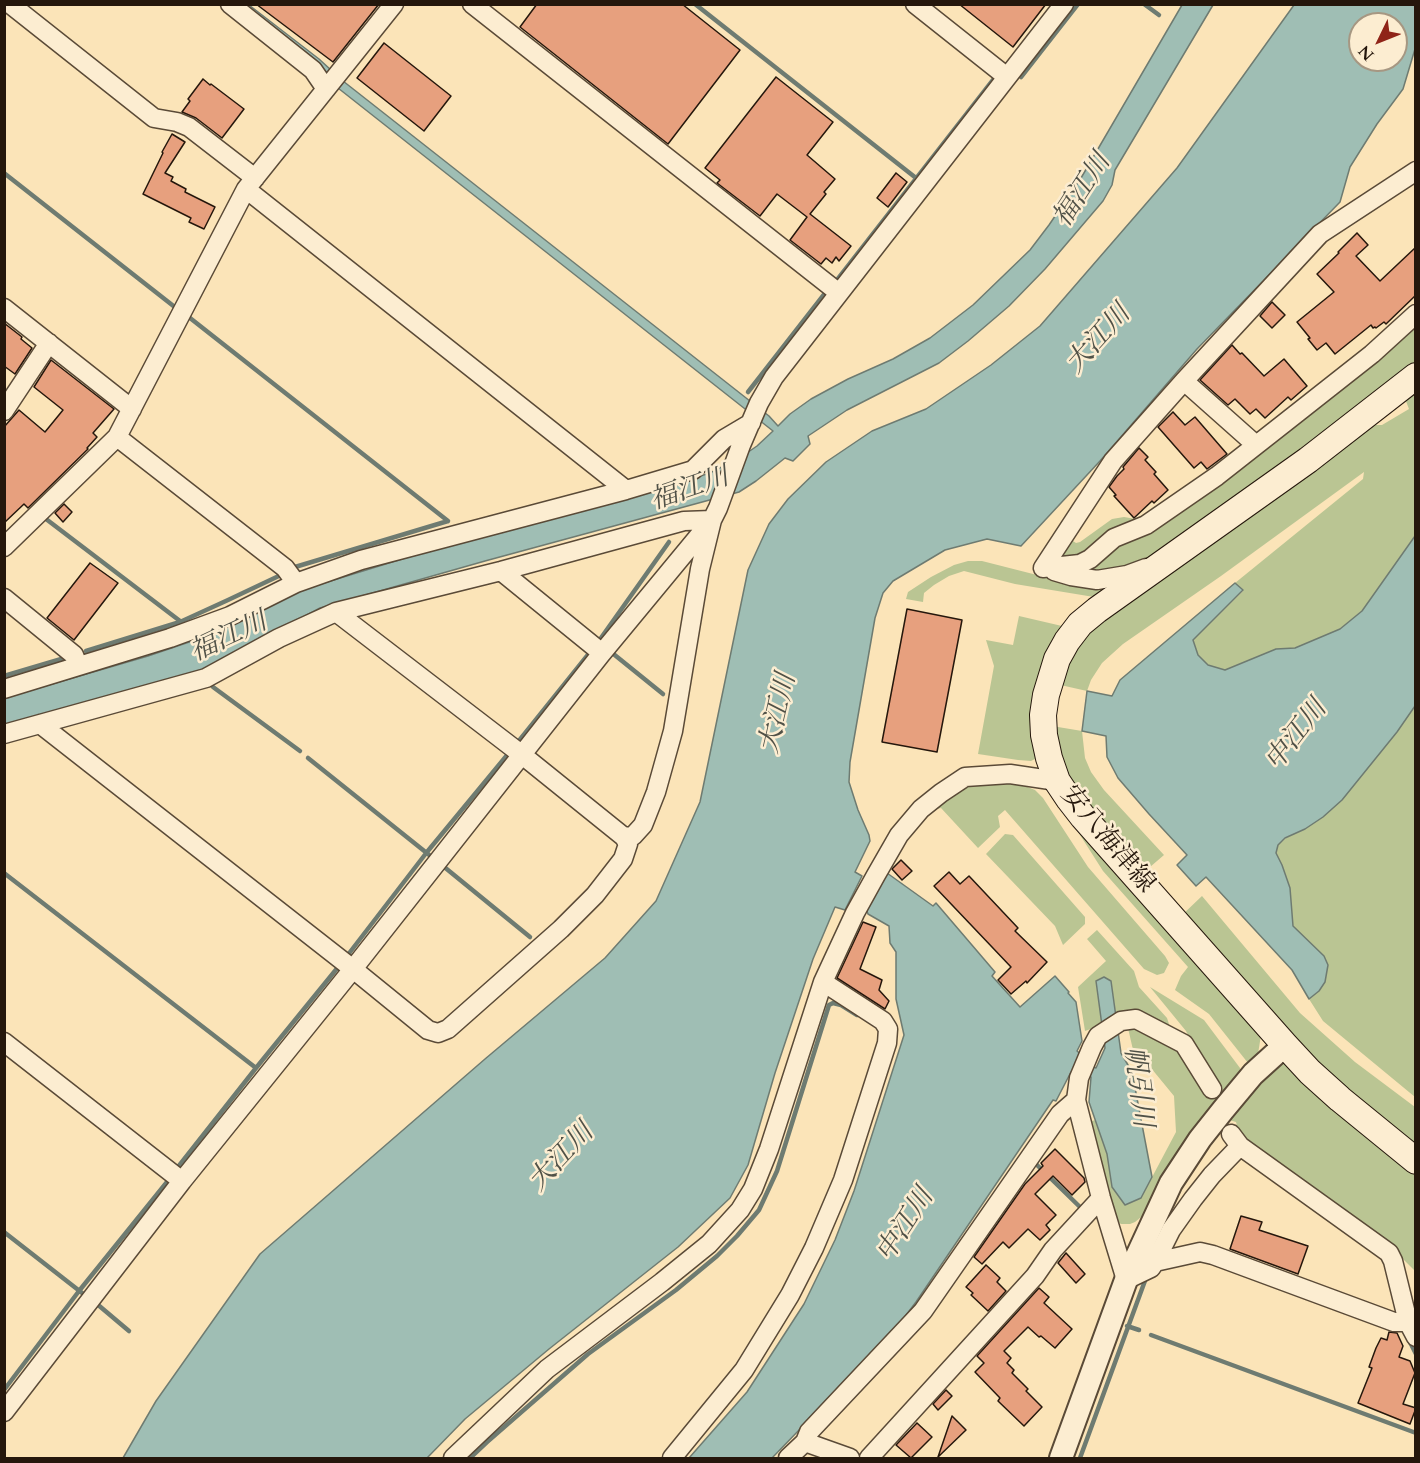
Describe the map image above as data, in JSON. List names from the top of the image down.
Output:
{
  "streets": {
    "main road": ["安八海津線"]
  },
  "water": [
    "福江川",
    "大江川",
    "中江川",
    "帆引川"
  ],
  "north": "bottom left"
}
